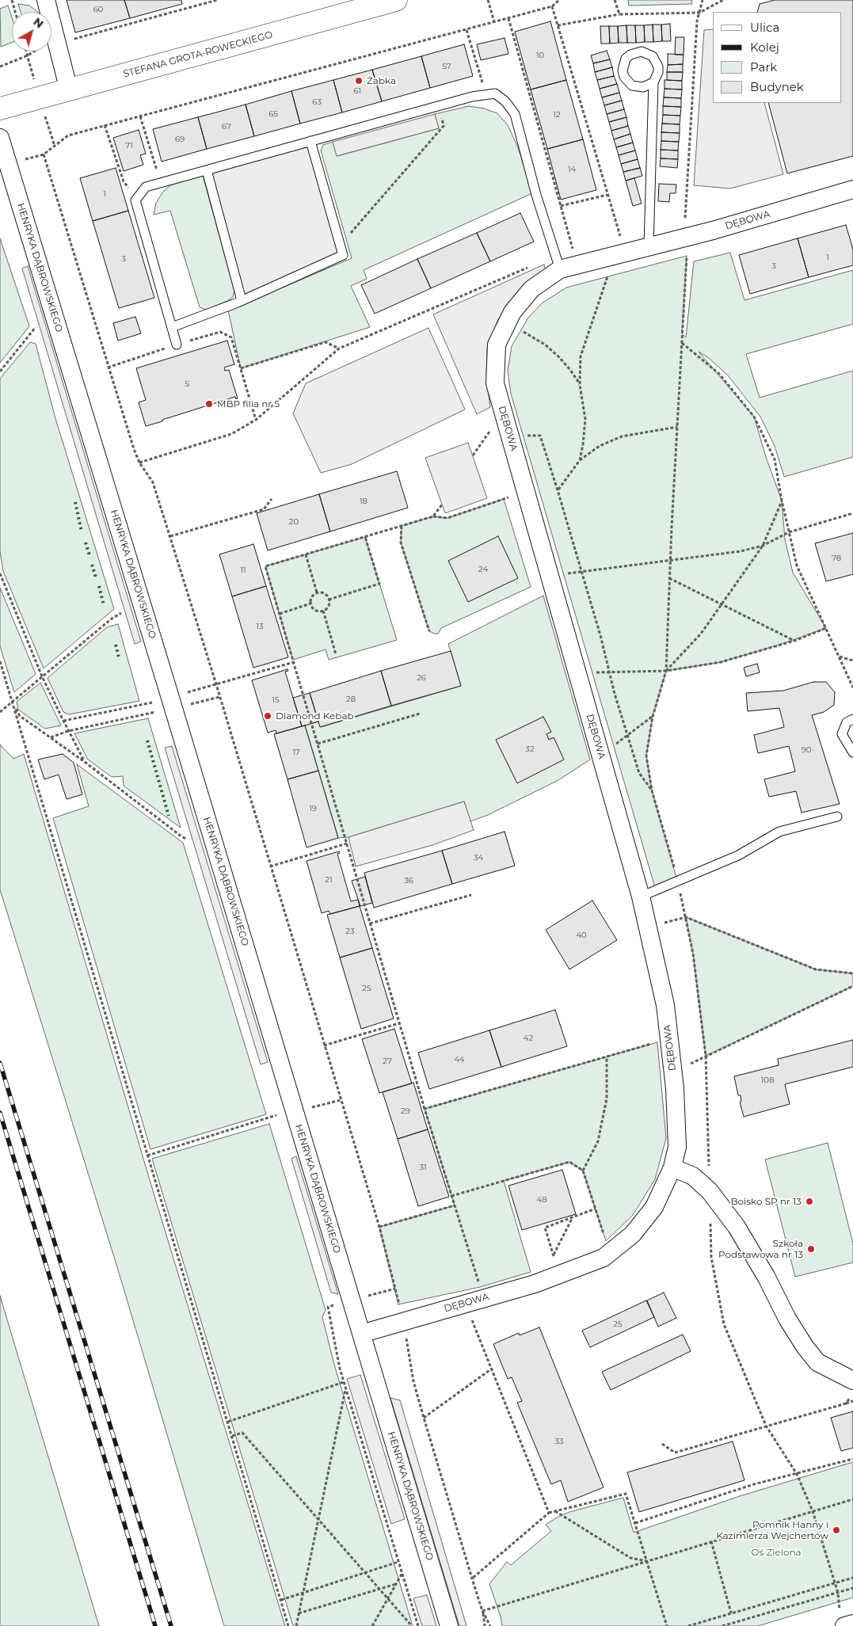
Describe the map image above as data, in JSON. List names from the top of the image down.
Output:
{
  "streets": {
    "street": ["STEFANA GROTA-ROWECKIEGO", "DĘBOWA", "HENRYKA DĄBROWSKIEGO"]
  },
  "crossings": [
    ["DĘBOWA", "HENRYKA DĄBROWSKIEGO"]
  ],
  "parks": ["Oś Zielona"],
  "places": [
    "Żabka",
    "MBP filia nr 5",
    "Diamond Kebab",
    "Boisko SP nr 13",
    "Szkoła Podstawowa nr 13",
    "Pomnik Hanny i Kazimierza Wejchertów"
  ],
  "house_numbers": [
    "60",
    "10",
    "57",
    "61",
    "63",
    "65",
    "12",
    "67",
    "69",
    "71",
    "14",
    "1",
    "1",
    "3",
    "3",
    "5",
    "18",
    "20",
    "78",
    "24",
    "11",
    "13",
    "26",
    "28",
    "15",
    "32",
    "90",
    "17",
    "19",
    "34",
    "21",
    "36",
    "23",
    "40",
    "25",
    "42",
    "44",
    "27",
    "108",
    "29",
    "31",
    "48",
    "25",
    "33"
  ],
  "legend": [
    "Ulica",
    "Kolej",
    "Park",
    "Budynek"
  ],
  "north": "top right"
}
